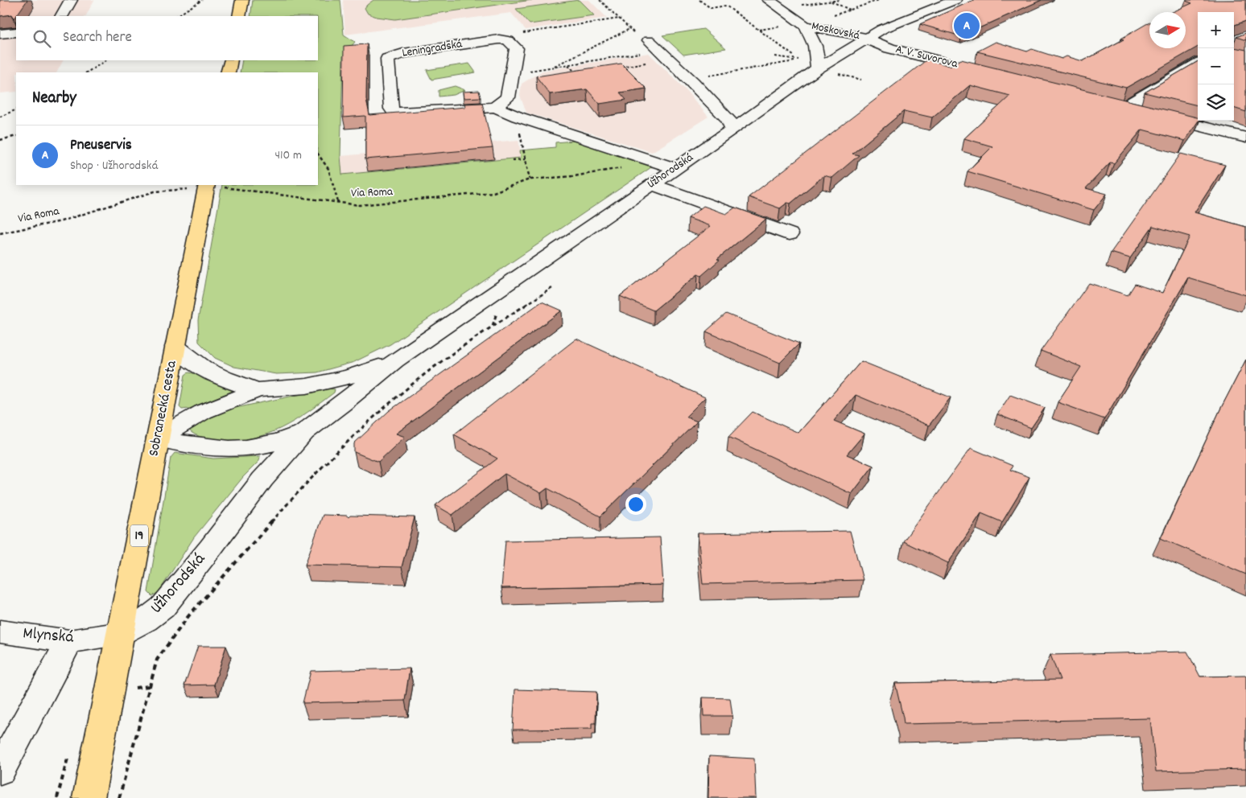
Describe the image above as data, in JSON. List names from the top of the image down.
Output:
{
  "streets": {
    "main road": ["Sobranecká cesta", "19"],
    "street": [
      "Moskovská",
      "Leningradská",
      "A. V. Suvorova",
      "Užhorodská",
      "Mlynská"
    ],
    "path": ["Via Roma"]
  },
  "crossings": [
    ["Moskovská", "A. V. Suvorova"],
    ["Moskovská", "Užhorodská"],
    ["Leningradská", "Užhorodská"],
    ["Leningradská", "Via Roma"],
    ["A. V. Suvorova", "Užhorodská"],
    ["Užhorodská", "Sobranecká cesta"],
    ["Užhorodská", "19"],
    ["Užhorodská", "Mlynská"],
    ["Via Roma", "Sobranecká cesta"],
    ["Sobranecká cesta", "19"],
    ["Sobranecká cesta", "Mlynská"],
    ["19", "Mlynská"]
  ],
  "north": "right",
  "page": {
    "pins": "A",
    "map_buttons": ["+", "−"],
    "search": "Search here",
    "heading": "Nearby",
    "list": [
      {
        "mark": "A",
        "name": "Pneuservis",
        "note": "Shop · Užhorodská",
        "value": "410 m"
      }
    ]
  }
}
